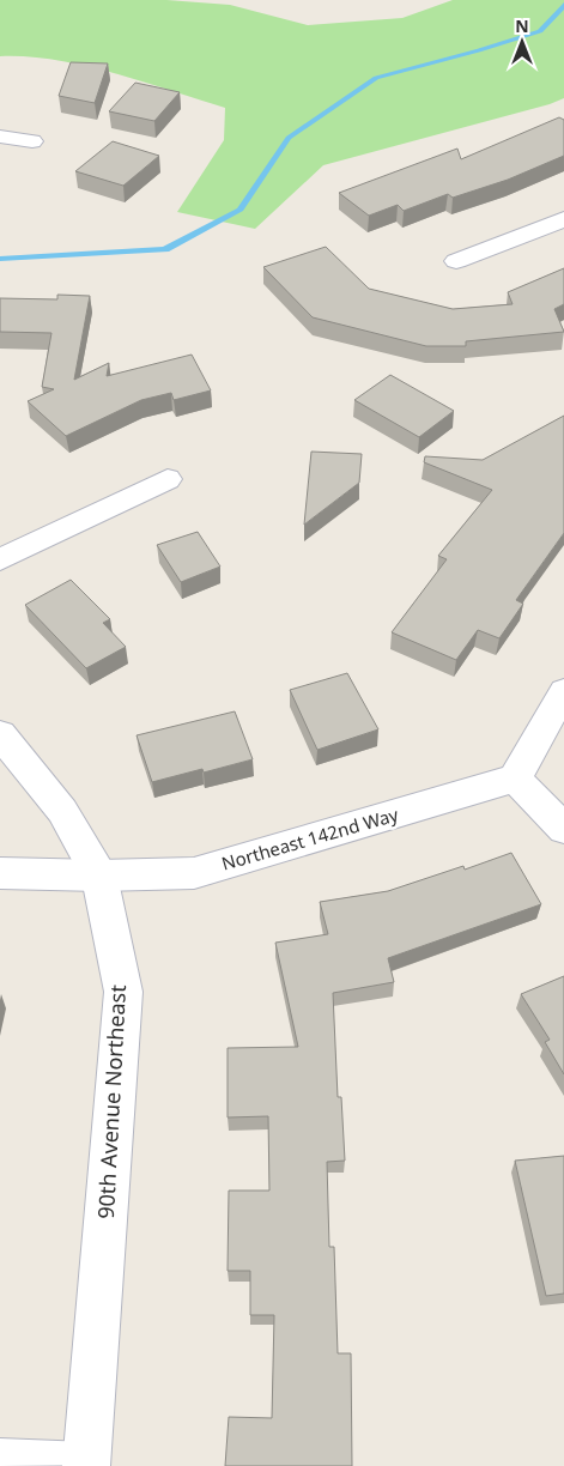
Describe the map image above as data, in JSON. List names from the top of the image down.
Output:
{
  "streets": {
    "street": ["Northeast 142nd Way", "90th Avenue Northeast"]
  },
  "crossings": [
    ["Northeast 142nd Way", "90th Avenue Northeast"]
  ],
  "north": "top"
}
